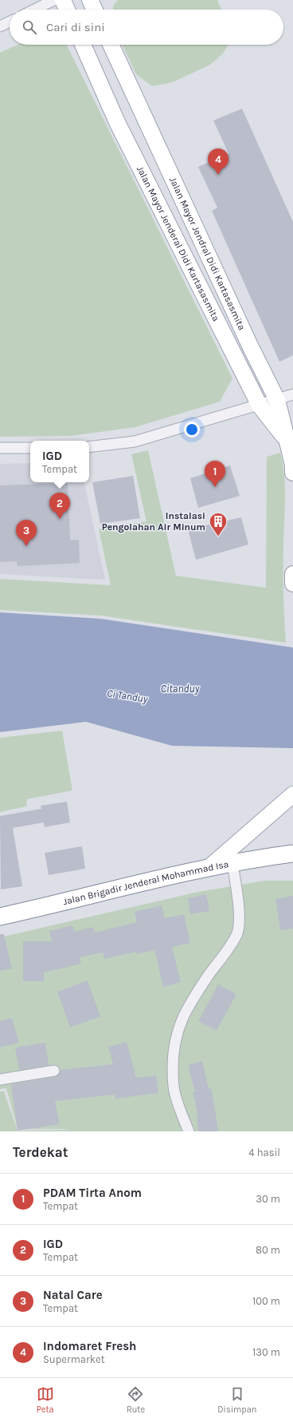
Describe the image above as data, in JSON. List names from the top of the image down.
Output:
{
  "streets": {
    "highway": ["Jalan Brigadir Jenderal Mohammad Isa"],
    "main road": ["Jalan Mayor Jenderal Didi Kartasasmita", "Jalan Mayor Jendral Didi Kartasasmita"]
  },
  "crossings": [
    ["Jalan Mayor Jenderal Didi Kartasasmita", "Jalan Mayor Jendral Didi Kartasasmita"]
  ],
  "water": ["Citanduy", "Ci Tanduy"],
  "places": {
    "building": ["Instalasi Pengolahan Air Minum"]
  },
  "page": {
    "search": "Cari di sini",
    "pins": [
      "4",
      "1",
      "2",
      "3"
    ],
    "popup": ["IGD", "Tempat"],
    "heading": ["Terdekat", "4 hasil"],
    "list": [
      {
        "mark": "1",
        "name": "PDAM Tirta Anom",
        "note": "Tempat",
        "value": "30 m"
      },
      {
        "mark": "2",
        "name": "IGD",
        "note": "Tempat",
        "value": "80 m"
      },
      {
        "mark": "3",
        "name": "Natal Care",
        "note": "Tempat",
        "value": "100 m"
      },
      {
        "mark": "4",
        "name": "Indomaret Fresh",
        "note": "Supermarket",
        "value": "130 m"
      }
    ],
    "nav": ["Peta", "Rute", "Disimpan"]
  }
}
